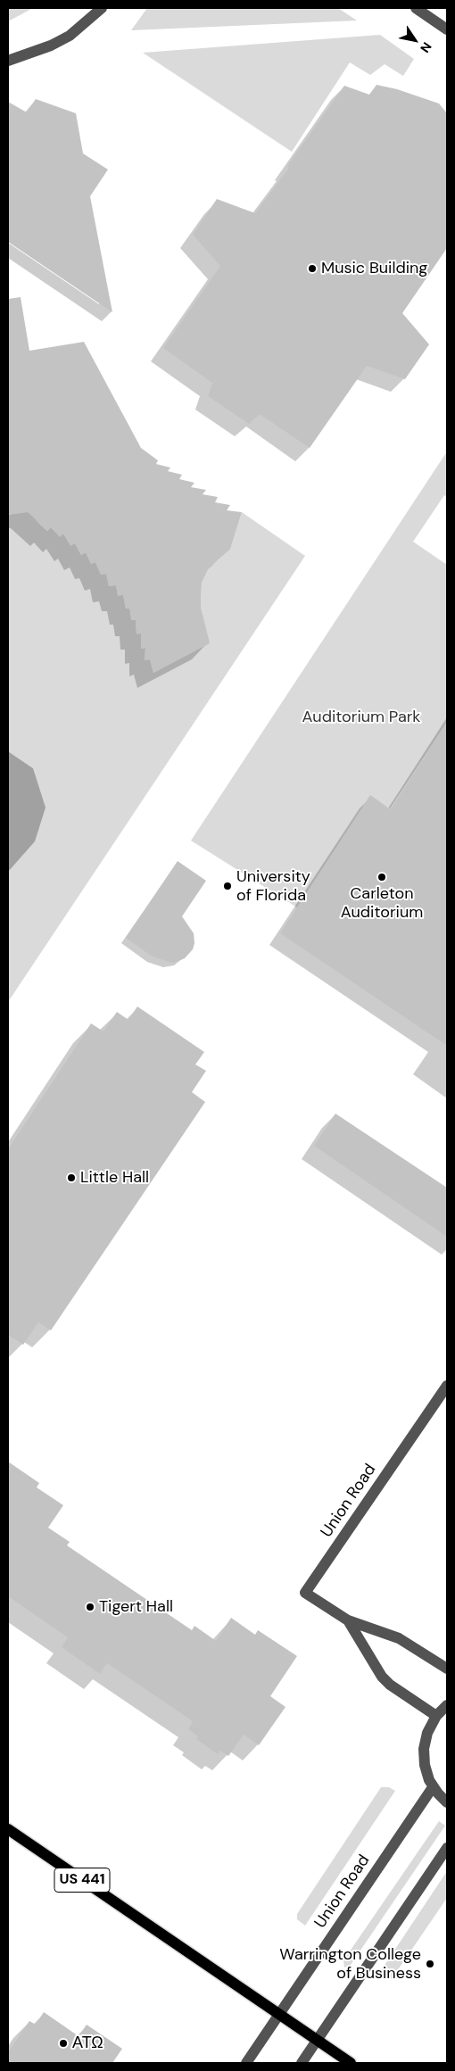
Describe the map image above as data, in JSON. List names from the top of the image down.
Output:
{
  "streets": {
    "main road": ["US 441"],
    "street": ["Union Road"]
  },
  "crossings": [
    ["Union Road", "US 441"]
  ],
  "parks": ["Auditorium Park"],
  "places": [
    "Music Building",
    "Carleton Auditorium",
    "University of Florida",
    "Little Hall",
    "Tigert Hall",
    "Warrington College of Business",
    "ΑΤΩ"
  ],
  "north": "bottom right"
}
